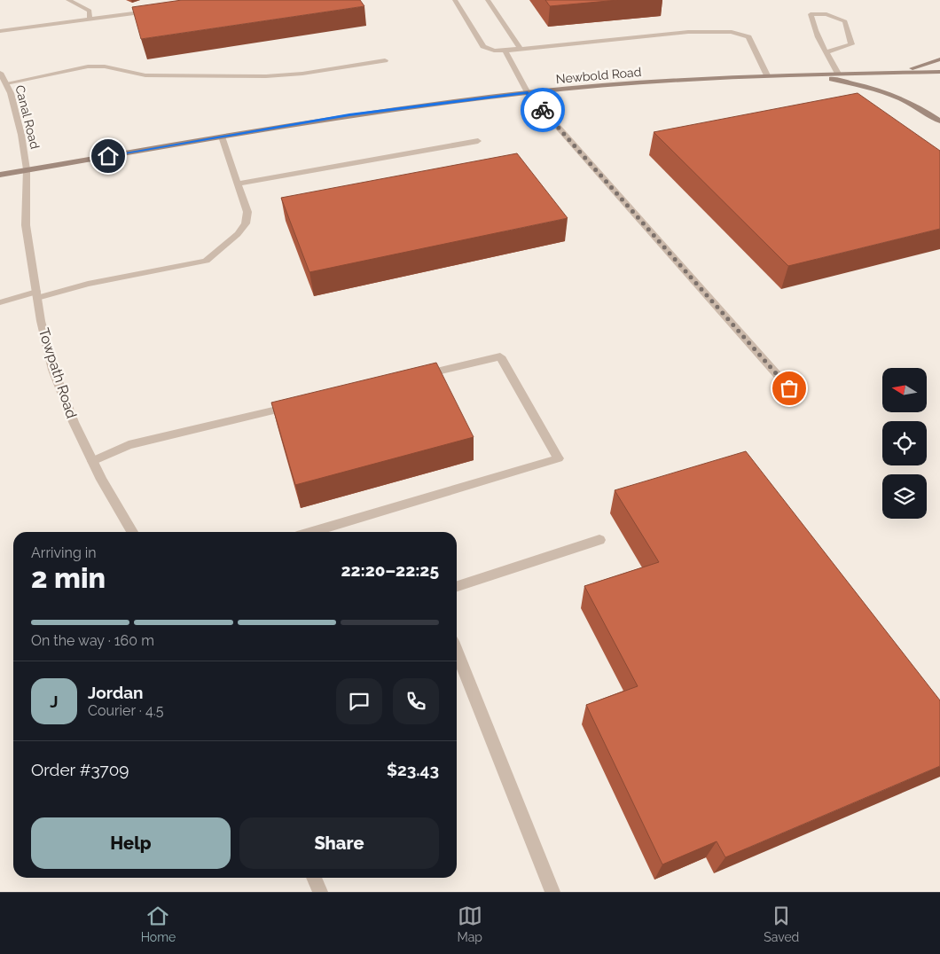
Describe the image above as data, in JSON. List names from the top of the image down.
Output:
{
  "streets": {
    "main road": ["Newbold Road"],
    "street": ["Canal Road", "Towpath Road"]
  },
  "crossings": [
    ["Newbold Road", "Canal Road"],
    ["Newbold Road", "Towpath Road"],
    ["Canal Road", "Towpath Road"]
  ],
  "north": "left",
  "page": {
    "heading": ["2 min", "Arriving in", "22:20–22:25"],
    "panel": [
      "Jordan",
      "Courier · 4.5",
      "Order #3709",
      "$23.43"
    ],
    "bar": "On the way · 160 m",
    "round": "J",
    "buttons": ["Help", "Share"],
    "tabs": ["Home", "Map", "Saved"]
  }
}
